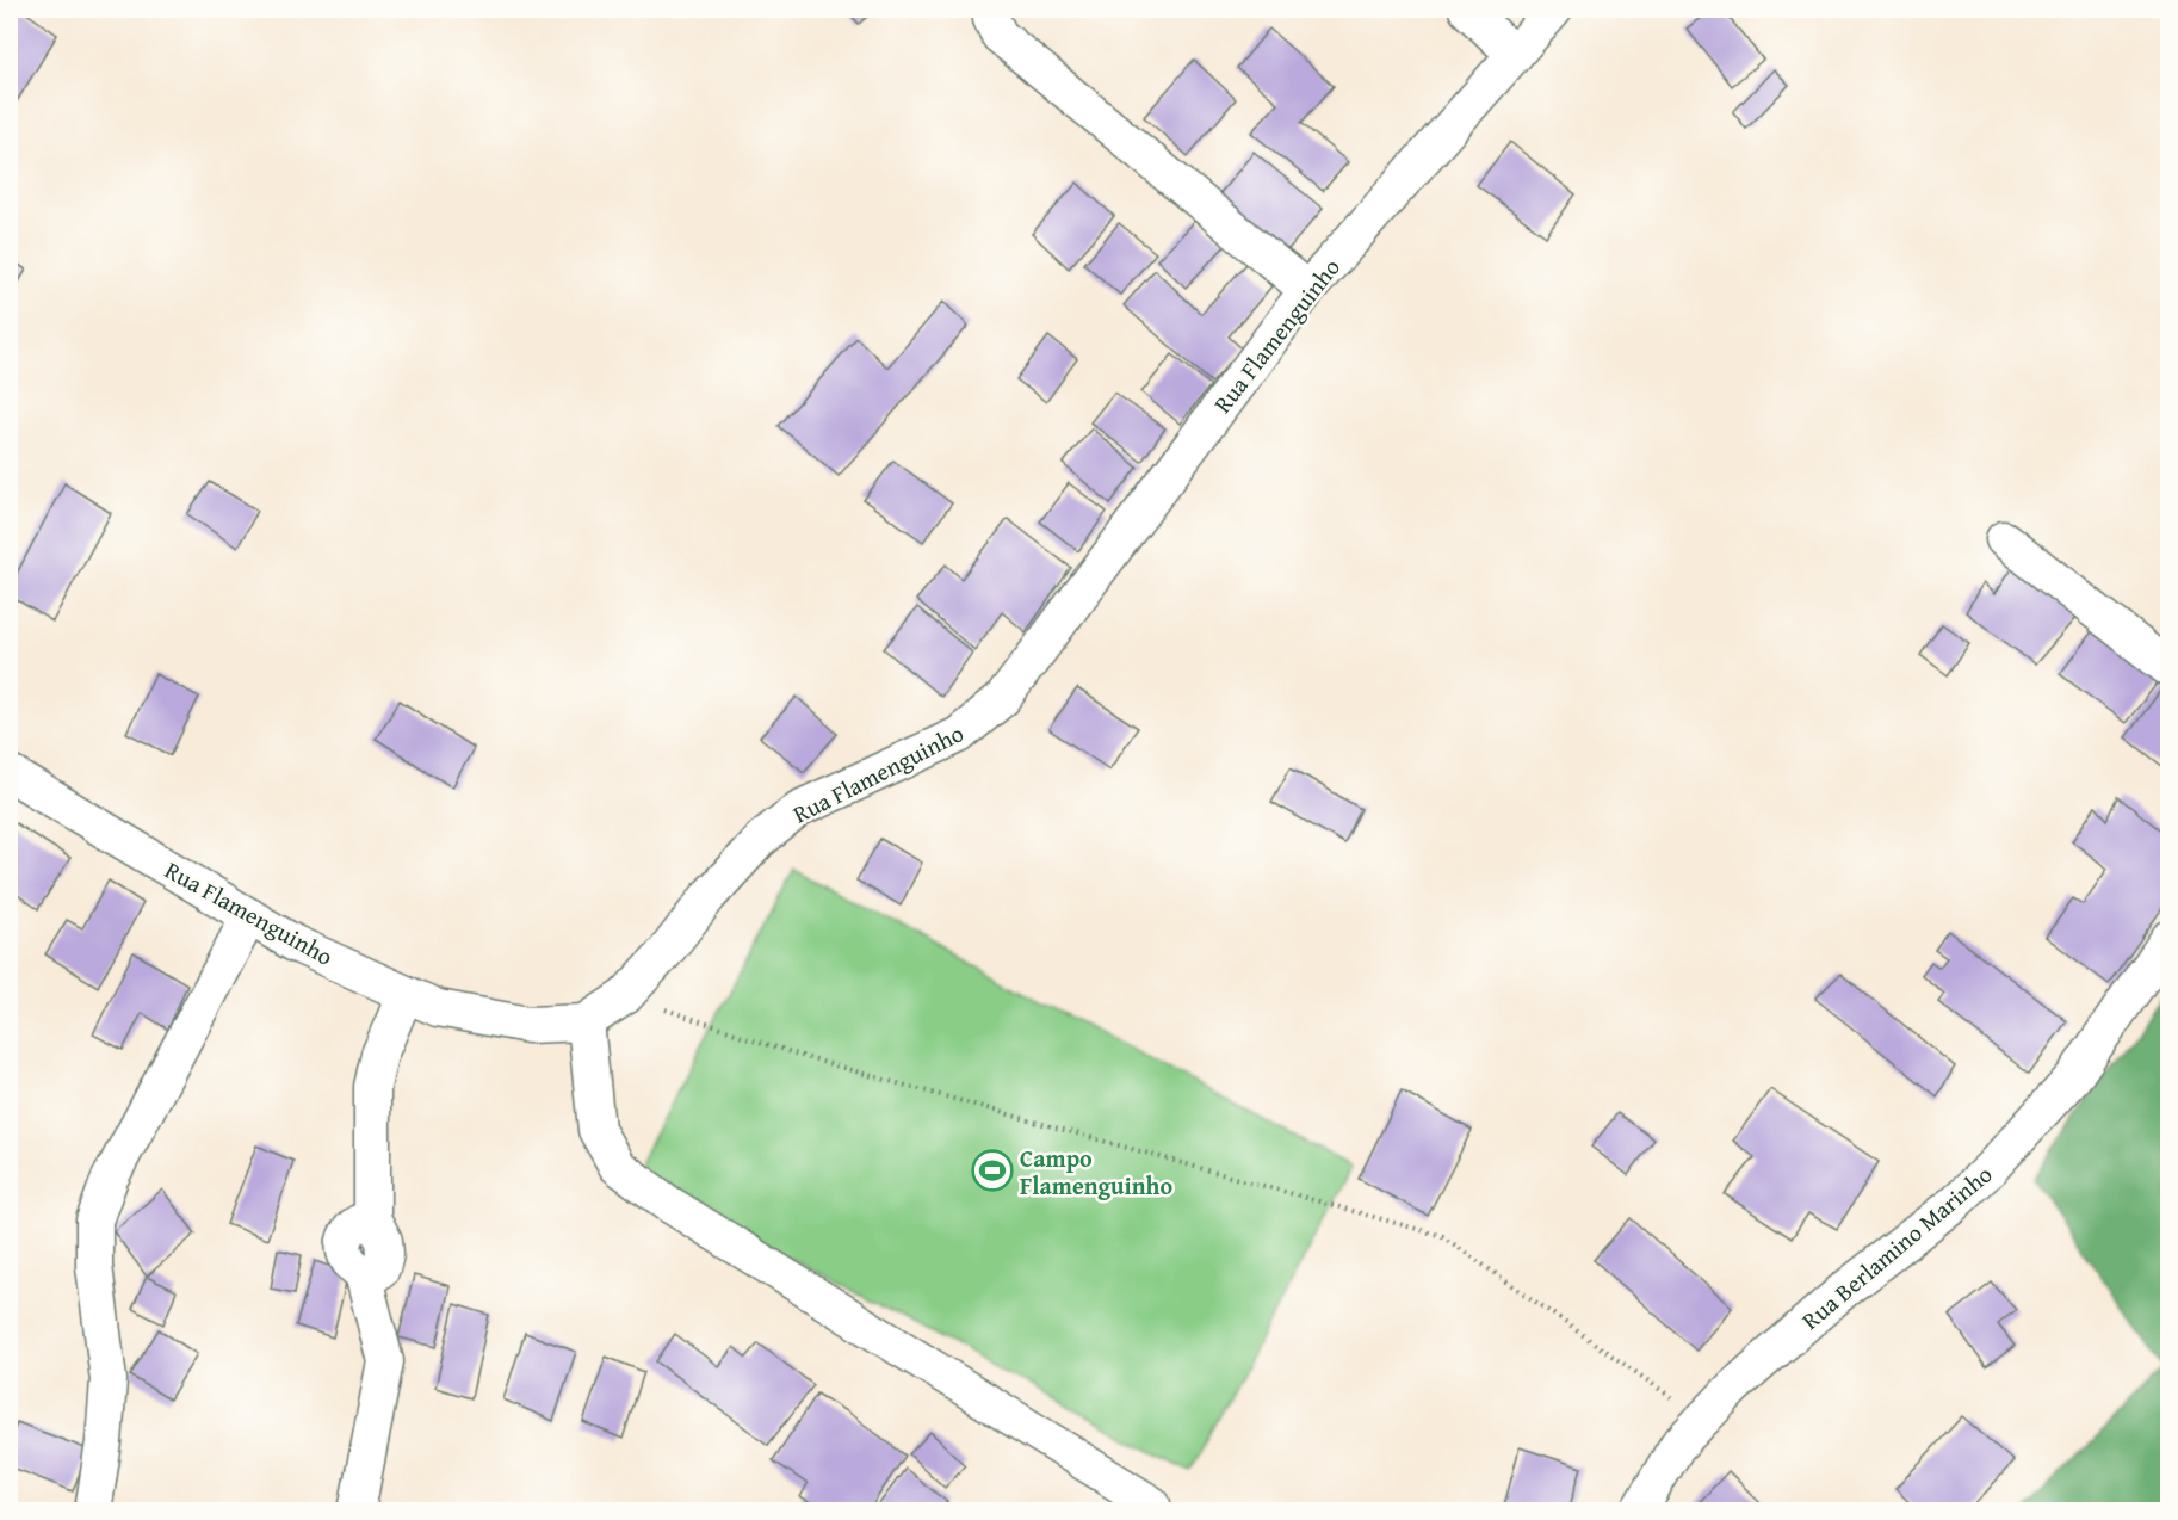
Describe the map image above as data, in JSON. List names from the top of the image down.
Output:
{
  "streets": {
    "street": ["Rua Flamenguinho", "Rua Berlamino Marinho"]
  },
  "places": {
    "sports": ["Campo Flamenguinho"]
  }
}
